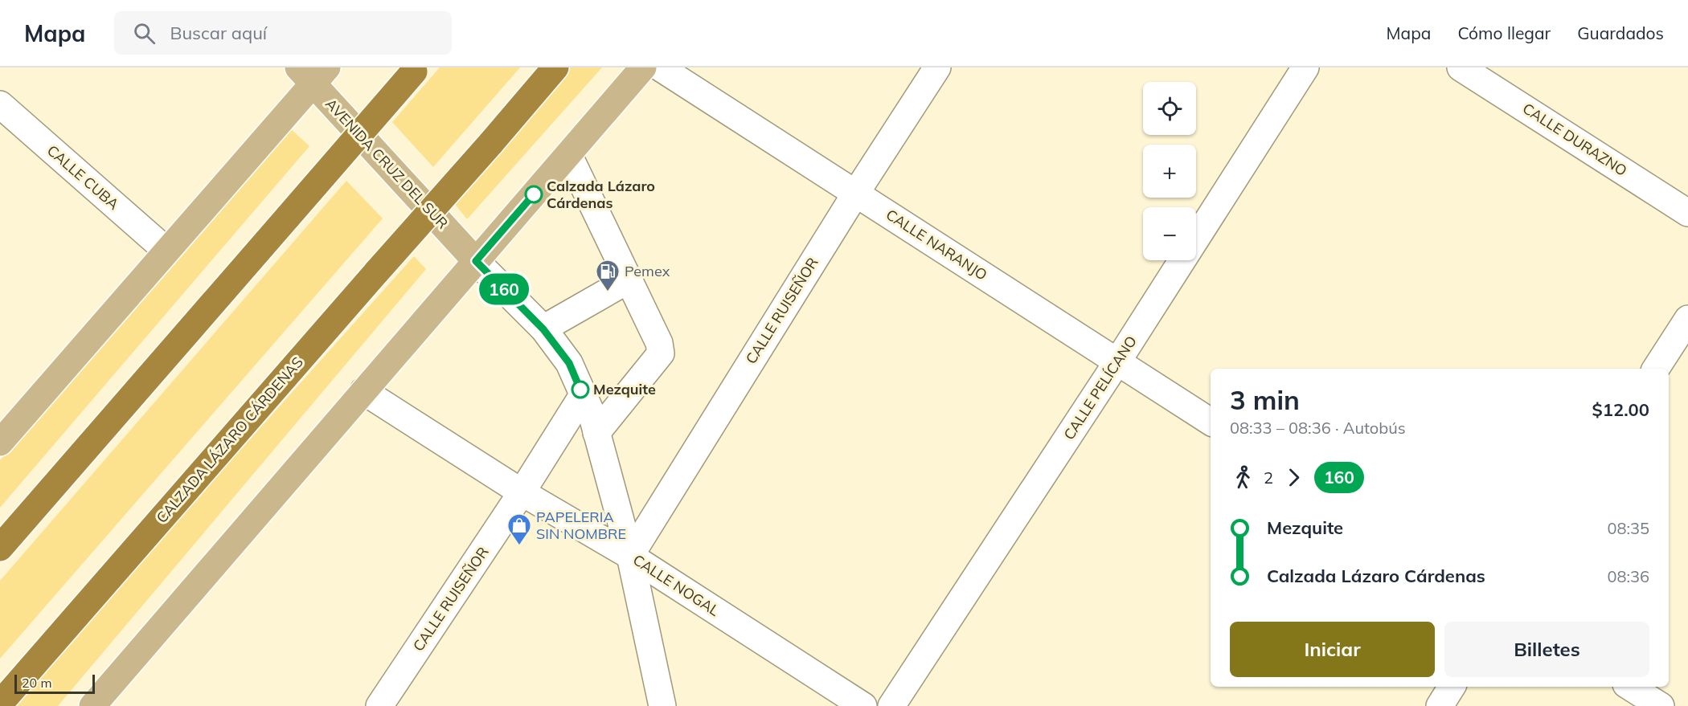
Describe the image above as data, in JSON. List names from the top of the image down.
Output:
{
  "streets": {
    "highway": ["CALZADA LÁZARO CÁRDENAS"],
    "main road": ["AVENIDA CRUZ DEL SUR"],
    "street": [
      "CALLE DURAZNO",
      "CALLE CUBA",
      "CALLE NARANJO",
      "CALLE RUISEÑOR",
      "CALLE PELÍCANO",
      "CALLE NOGAL"
    ]
  },
  "crossings": [
    ["CALLE NARANJO", "CALLE RUISEÑOR"],
    ["CALLE NARANJO", "CALLE PELÍCANO"],
    ["CALLE RUISEÑOR", "CALLE NOGAL"]
  ],
  "places": {
    "other": ["Calzada Lázaro Cárdenas", "Mezquite"],
    "fuel station": ["Pemex"],
    "shop": ["PAPELERIA SIN NOMBRE"]
  },
  "lines": ["bus line 160"],
  "scale_bar": "20 m",
  "page": {
    "header": "Mapa",
    "search": "Buscar aquí",
    "nav": ["Mapa", "Cómo llegar", "Guardados"],
    "on_map": "160",
    "map_buttons": ["+", "−"],
    "heading": ["3 min", "08:33 – 08:36 · Autobús", "$12.00"],
    "legs": ["2", "160"],
    "list": [
      {
        "name": "Mezquite",
        "value": "08:35"
      },
      {
        "name": "Calzada Lázaro Cárdenas",
        "value": "08:36"
      }
    ],
    "buttons": ["Iniciar", "Billetes"],
    "scale": "20 m"
  }
}
